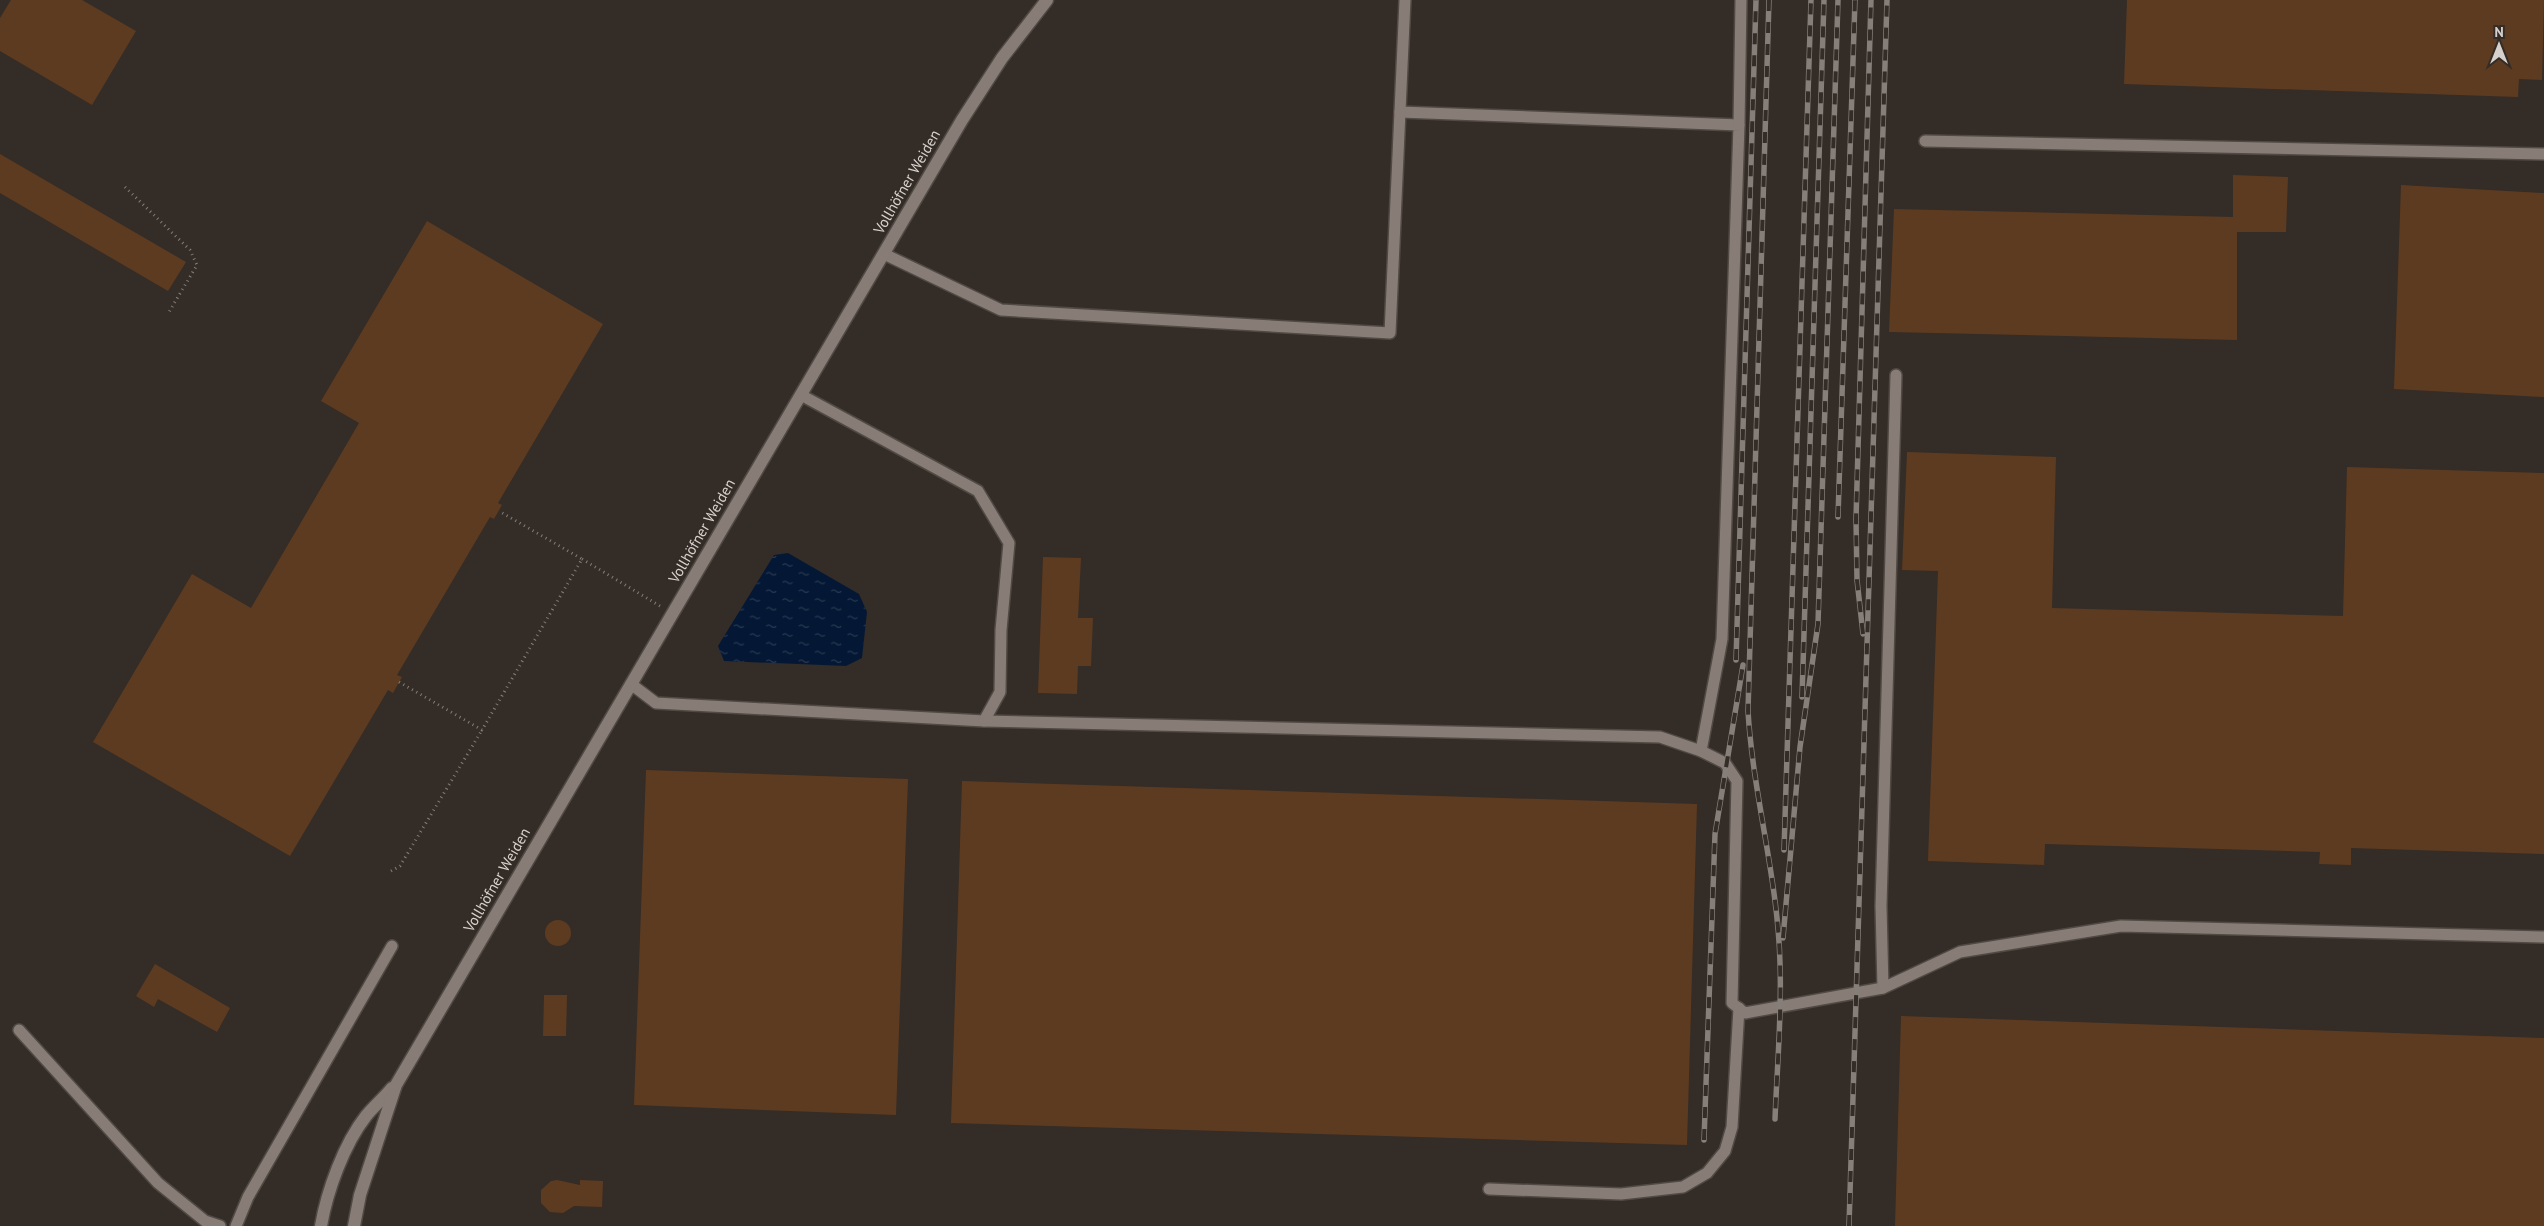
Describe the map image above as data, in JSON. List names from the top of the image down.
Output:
{
  "streets": {
    "main road": ["Vollhöfner Weiden"]
  },
  "north": "top"
}
